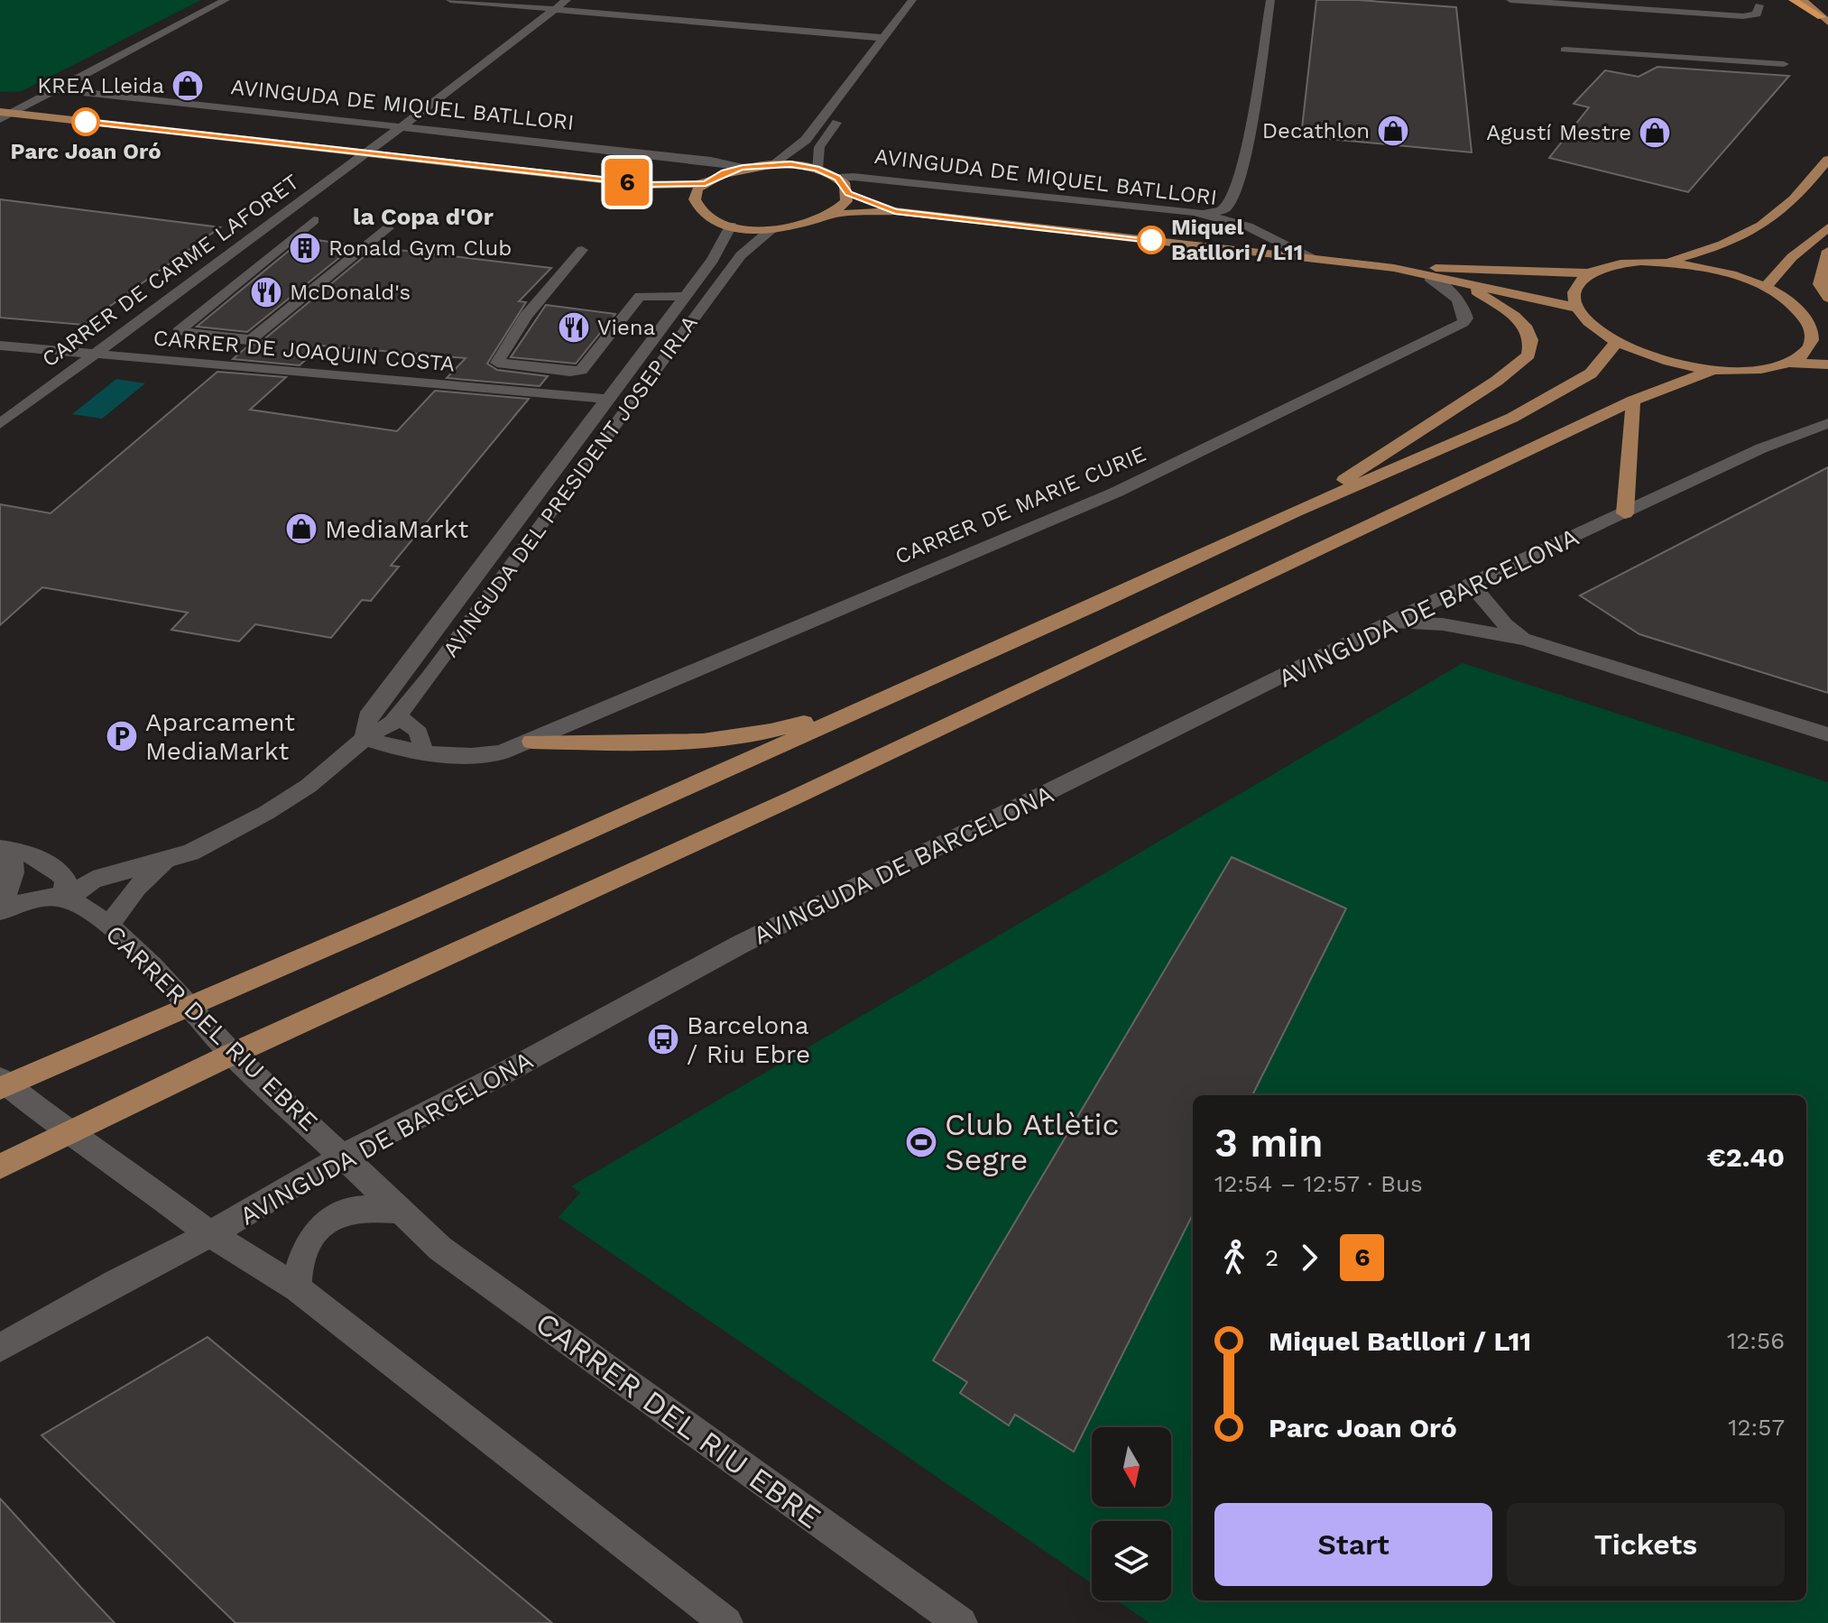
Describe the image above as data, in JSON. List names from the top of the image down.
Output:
{
  "streets": {
    "main road": ["AVINGUDA DE MIQUEL BATLLORI"],
    "street": [
      "CARRER DE CARME LAFORET",
      "CARRER DE JOAQUIN COSTA",
      "AVINGUDA DEL PRESIDENT JOSEP IRLA",
      "CARRER DE MARIE CURIE",
      "AVINGUDA DE BARCELONA",
      "CARRER DEL RIU EBRE"
    ]
  },
  "crossings": [
    ["AVINGUDA DE MIQUEL BATLLORI", "CARRER DE CARME LAFORET"],
    ["AVINGUDA DE MIQUEL BATLLORI", "AVINGUDA DEL PRESIDENT JOSEP IRLA"],
    ["AVINGUDA DE MIQUEL BATLLORI", "CARRER DE MARIE CURIE"],
    ["CARRER DE CARME LAFORET", "CARRER DE JOAQUIN COSTA"],
    ["CARRER DE JOAQUIN COSTA", "AVINGUDA DEL PRESIDENT JOSEP IRLA"],
    ["AVINGUDA DEL PRESIDENT JOSEP IRLA", "CARRER DEL RIU EBRE"],
    ["AVINGUDA DE BARCELONA", "CARRER DEL RIU EBRE"]
  ],
  "districts": ["la Copa d'Or"],
  "places": {
    "shop": [
      "KREA Lleida",
      "Decathlon",
      "Agustí Mestre",
      "MediaMarkt"
    ],
    "other": ["Parc Joan Oró", "Miquel Batllori / L11"],
    "building": ["Ronald Gym Club"],
    "restaurant": ["McDonald's", "Viena"],
    "parking": ["Aparcament MediaMarkt"],
    "bus stop": ["Barcelona / Riu Ebre"],
    "sports": ["Club Atlètic Segre"]
  },
  "lines": ["bus line 6"],
  "north": "bottom",
  "page": {
    "on_map": "6",
    "heading": ["3 min", "12:54 – 12:57 · Bus", "€2.40"],
    "legs": ["2", "6"],
    "list": [
      {
        "name": "Miquel Batllori / L11",
        "value": "12:56"
      },
      {
        "name": "Parc Joan Oró",
        "value": "12:57"
      }
    ],
    "buttons": ["Start", "Tickets"]
  }
}
